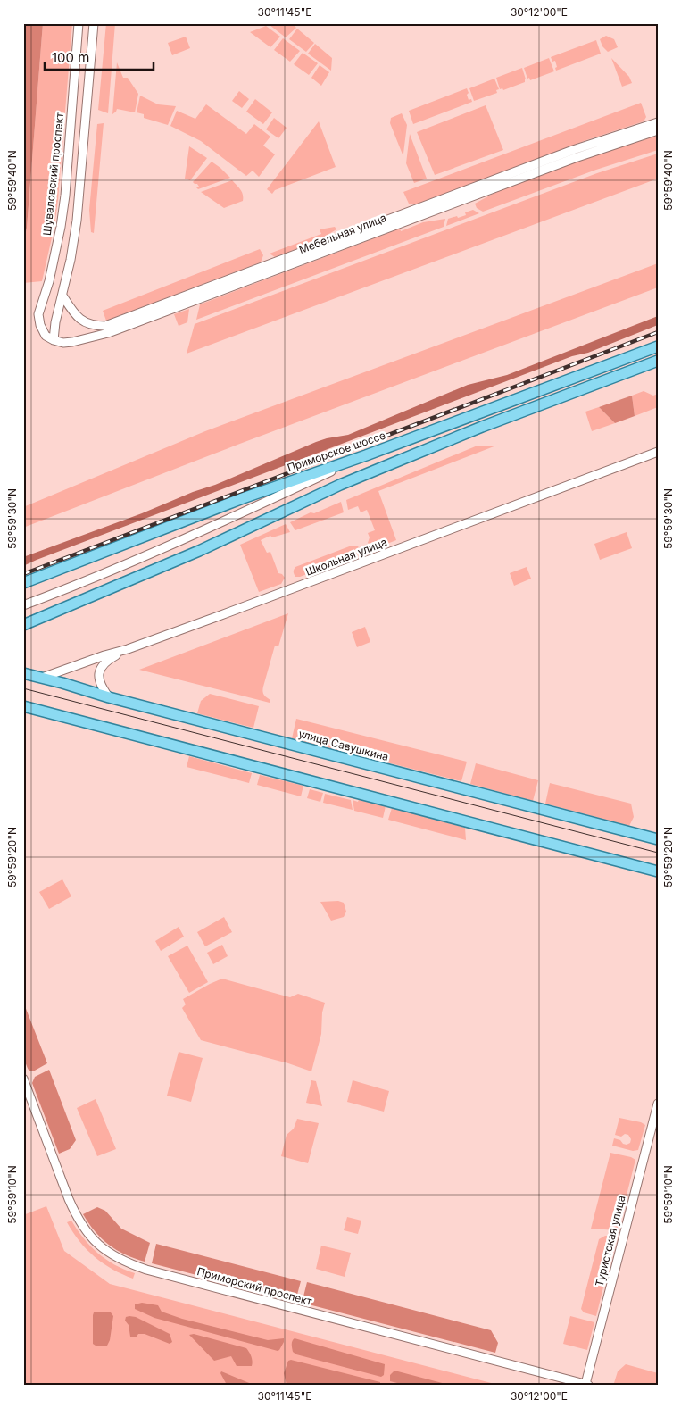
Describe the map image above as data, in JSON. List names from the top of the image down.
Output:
{
  "streets": {
    "main road": ["Приморское шоссе", "улица Савушкина"],
    "street": [
      "Шуваловский проспект",
      "Мебельная улица",
      "Школьная улица",
      "Туристская улица",
      "Приморский проспект"
    ]
  },
  "crossings": [
    ["Шуваловский проспект", "Мебельная улица"],
    ["Школьная улица", "улица Савушкина"],
    ["Туристская улица", "Приморский проспект"]
  ],
  "scale_bar": "100 m",
  "coordinates": [
    "30°11'45\"E",
    "30°12'00\"E",
    "59°59'40\"N",
    "59°59'30\"N",
    "59°59'20\"N",
    "59°59'10\"N"
  ]
}
